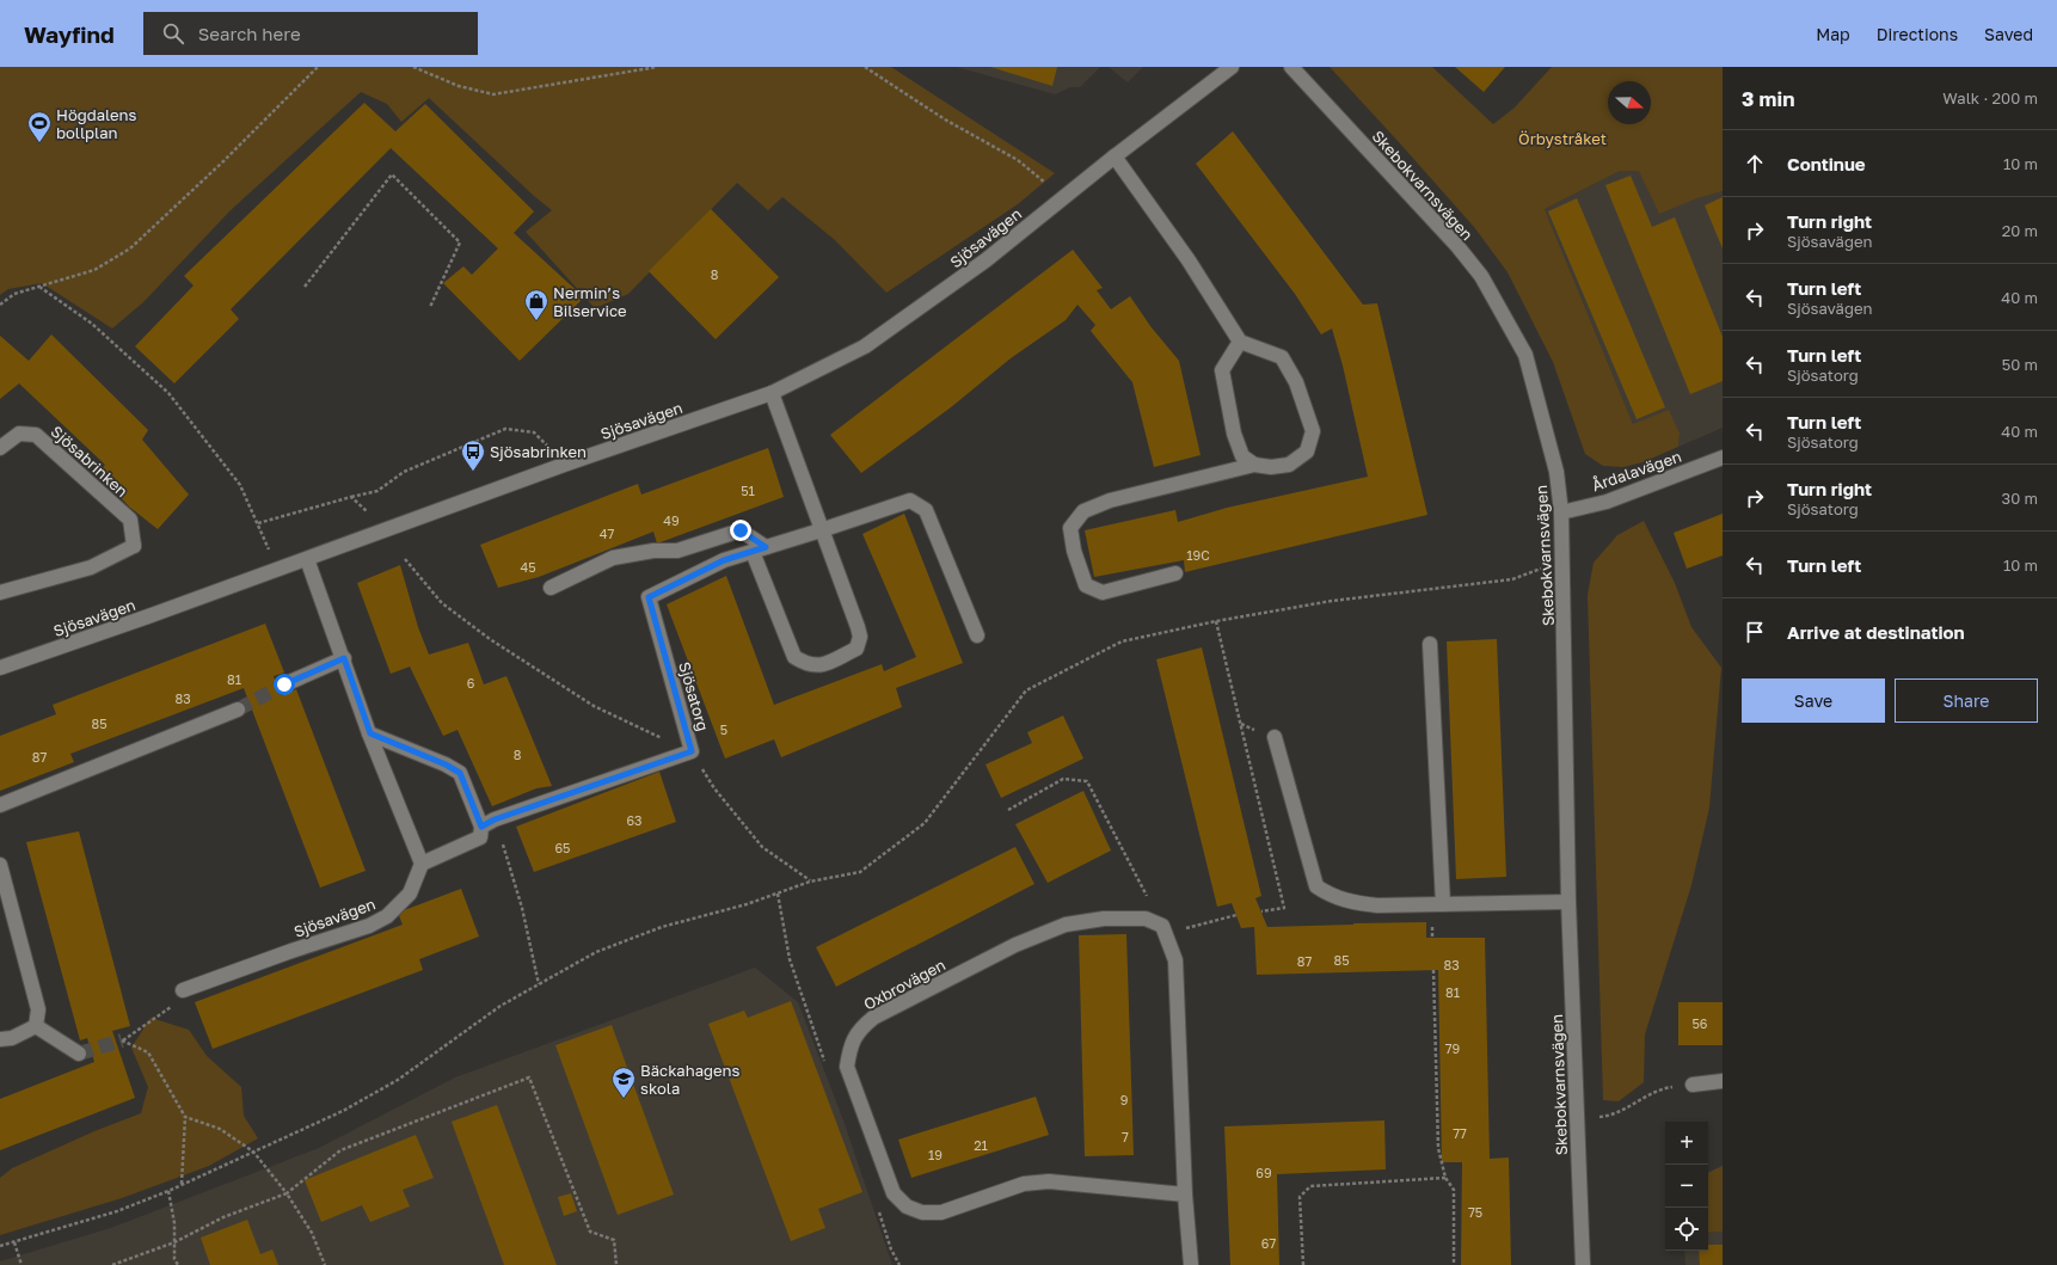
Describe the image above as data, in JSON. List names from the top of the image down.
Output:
{
  "streets": {
    "street": [
      "Skebokvarnsvägen",
      "Sjösavägen",
      "Sjösabrinken",
      "Årdalavägen",
      "Sjösatorg",
      "Oxbrovägen"
    ]
  },
  "crossings": [
    ["Skebokvarnsvägen", "Årdalavägen"],
    ["Sjösavägen", "Sjösatorg"]
  ],
  "parks": ["Örbystråket"],
  "places": {
    "sports": ["Högdalens bollplan"],
    "shop": ["Nermin’s Bilservice"],
    "bus stop": ["Sjösabrinken"],
    "school or university": ["Bäckahagens skola"]
  },
  "house_numbers": [
    "8",
    "51",
    "49",
    "47",
    "19C",
    "45",
    "81",
    "6",
    "83",
    "85",
    "5",
    "8",
    "87",
    "63",
    "65",
    "85",
    "87",
    "83",
    "81",
    "56",
    "79",
    "9",
    "77",
    "7",
    "21",
    "19",
    "69",
    "75",
    "67"
  ],
  "north": "right",
  "page": {
    "header": "Wayfind",
    "search": "Search here",
    "nav": ["Map", "Directions", "Saved"],
    "heading": ["3 min", "Walk · 200 m"],
    "list": [
      ["Continue", "10 m"],
      ["Turn right", "Sjösavägen", "20 m"],
      ["Turn left", "Sjösavägen", "40 m"],
      ["Turn left", "Sjösatorg", "50 m"],
      ["Turn left", "Sjösatorg", "40 m"],
      ["Turn right", "Sjösatorg", "30 m"],
      ["Turn left", "10 m"],
      "Arrive at destination"
    ],
    "buttons": ["Save", "Share"],
    "map_buttons": ["+", "−"]
  }
}
